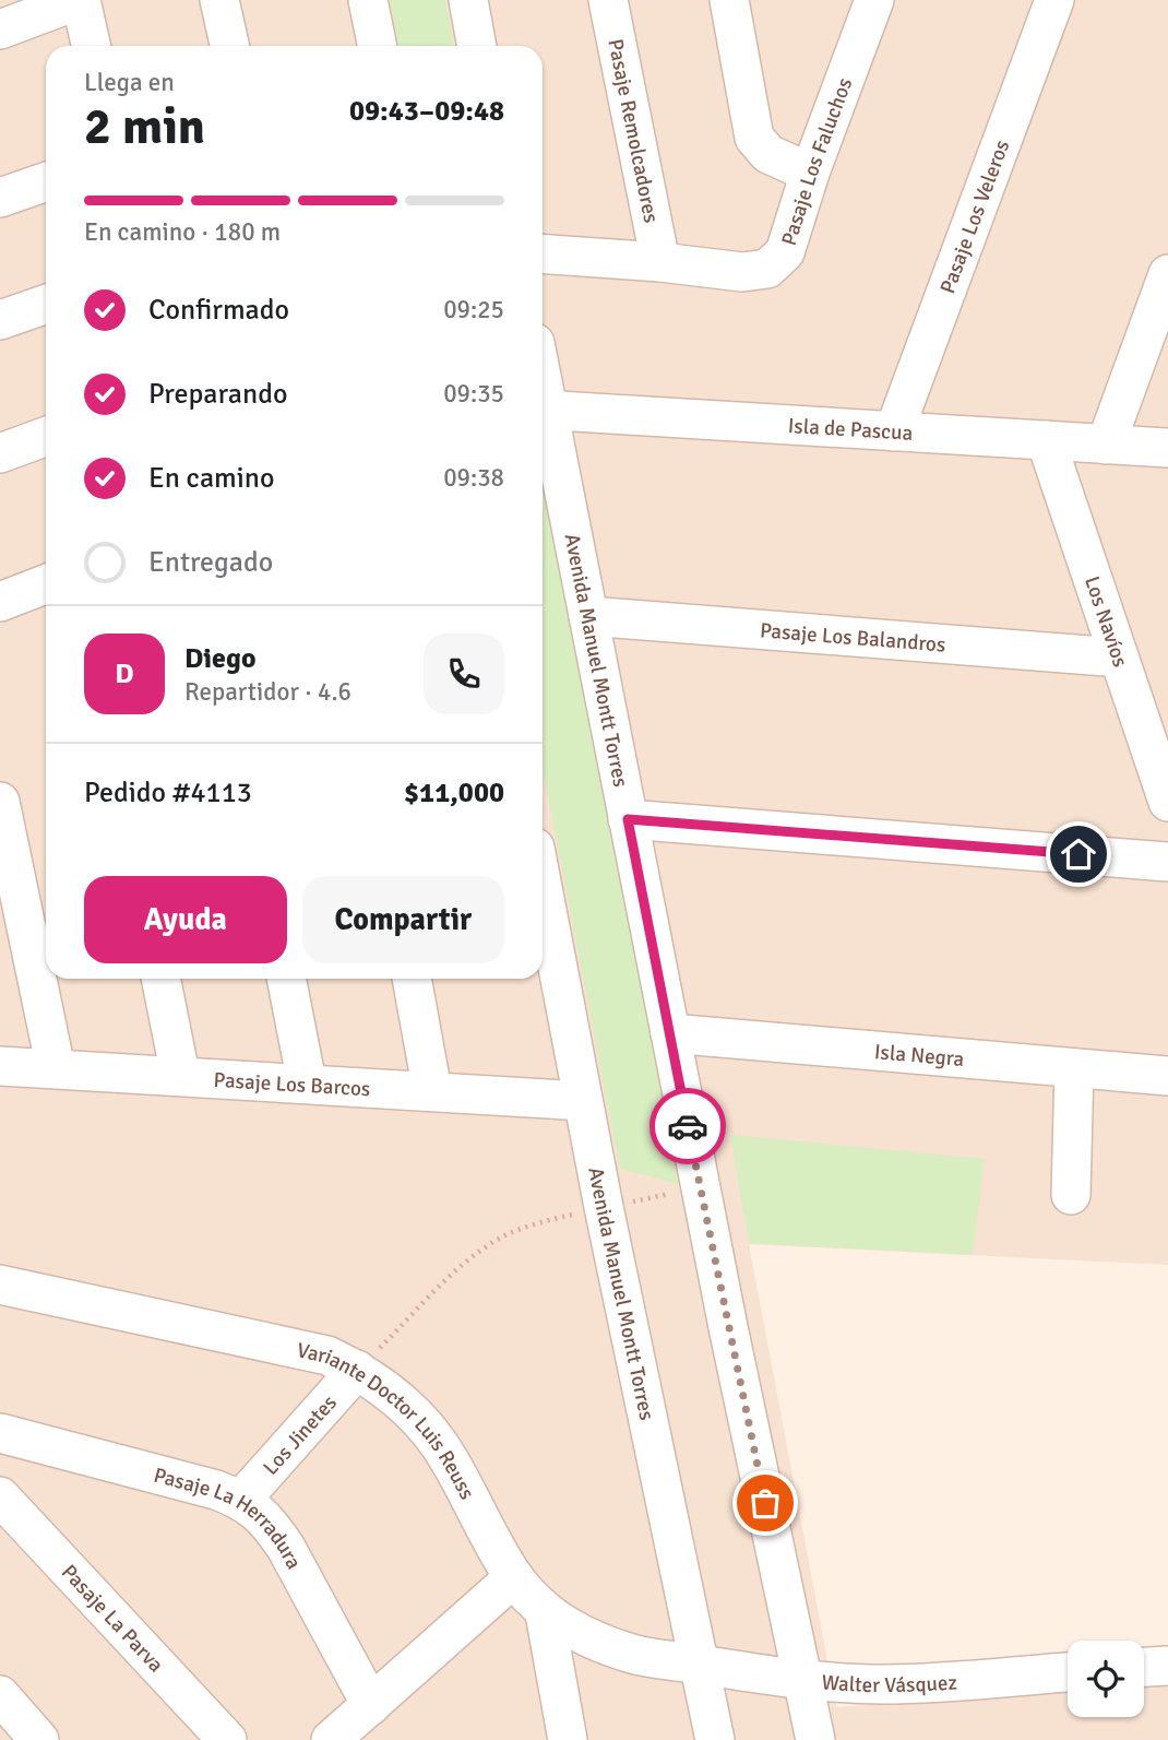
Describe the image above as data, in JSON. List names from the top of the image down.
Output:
{
  "streets": {
    "street": [
      "Pasaje Remolcadores",
      "Pasaje Los Faluchos",
      "Pasaje Los Veleros",
      "Isla de Pascua",
      "Los Navíos",
      "Pasaje Los Balandros",
      "Avenida Manuel Montt Torres",
      "Isla Negra",
      "Pasaje Los Barcos",
      "Variante Doctor Luis Reuss",
      "Los Jinetes",
      "Pasaje La Herradura",
      "Pasaje La Parva",
      "Walter Vásquez"
    ]
  },
  "crossings": [
    ["Pasaje Remolcadores", "Pasaje Los Faluchos"],
    ["Pasaje Los Veleros", "Isla de Pascua"],
    ["Isla de Pascua", "Los Navíos"],
    ["Los Navíos", "Pasaje Los Balandros"],
    ["Pasaje Los Balandros", "Avenida Manuel Montt Torres"],
    ["Avenida Manuel Montt Torres", "Isla Negra"],
    ["Avenida Manuel Montt Torres", "Pasaje Los Barcos"],
    ["Avenida Manuel Montt Torres", "Variante Doctor Luis Reuss"],
    ["Avenida Manuel Montt Torres", "Walter Vásquez"],
    ["Variante Doctor Luis Reuss", "Los Jinetes"],
    ["Variante Doctor Luis Reuss", "Walter Vásquez"],
    ["Los Jinetes", "Pasaje La Herradura"]
  ],
  "page": {
    "heading": ["2 min", "Llega en", "09:43–09:48"],
    "panel": [
      "Diego",
      "Repartidor · 4.6",
      "Pedido #4113",
      "$11,000"
    ],
    "bar": "En camino · 180 m",
    "list": [
      ["Confirmado", "09:25"],
      ["Preparando", "09:35"],
      ["En camino", "09:38"],
      "Entregado"
    ],
    "round": "D",
    "buttons": ["Ayuda", "Compartir"]
  }
}
